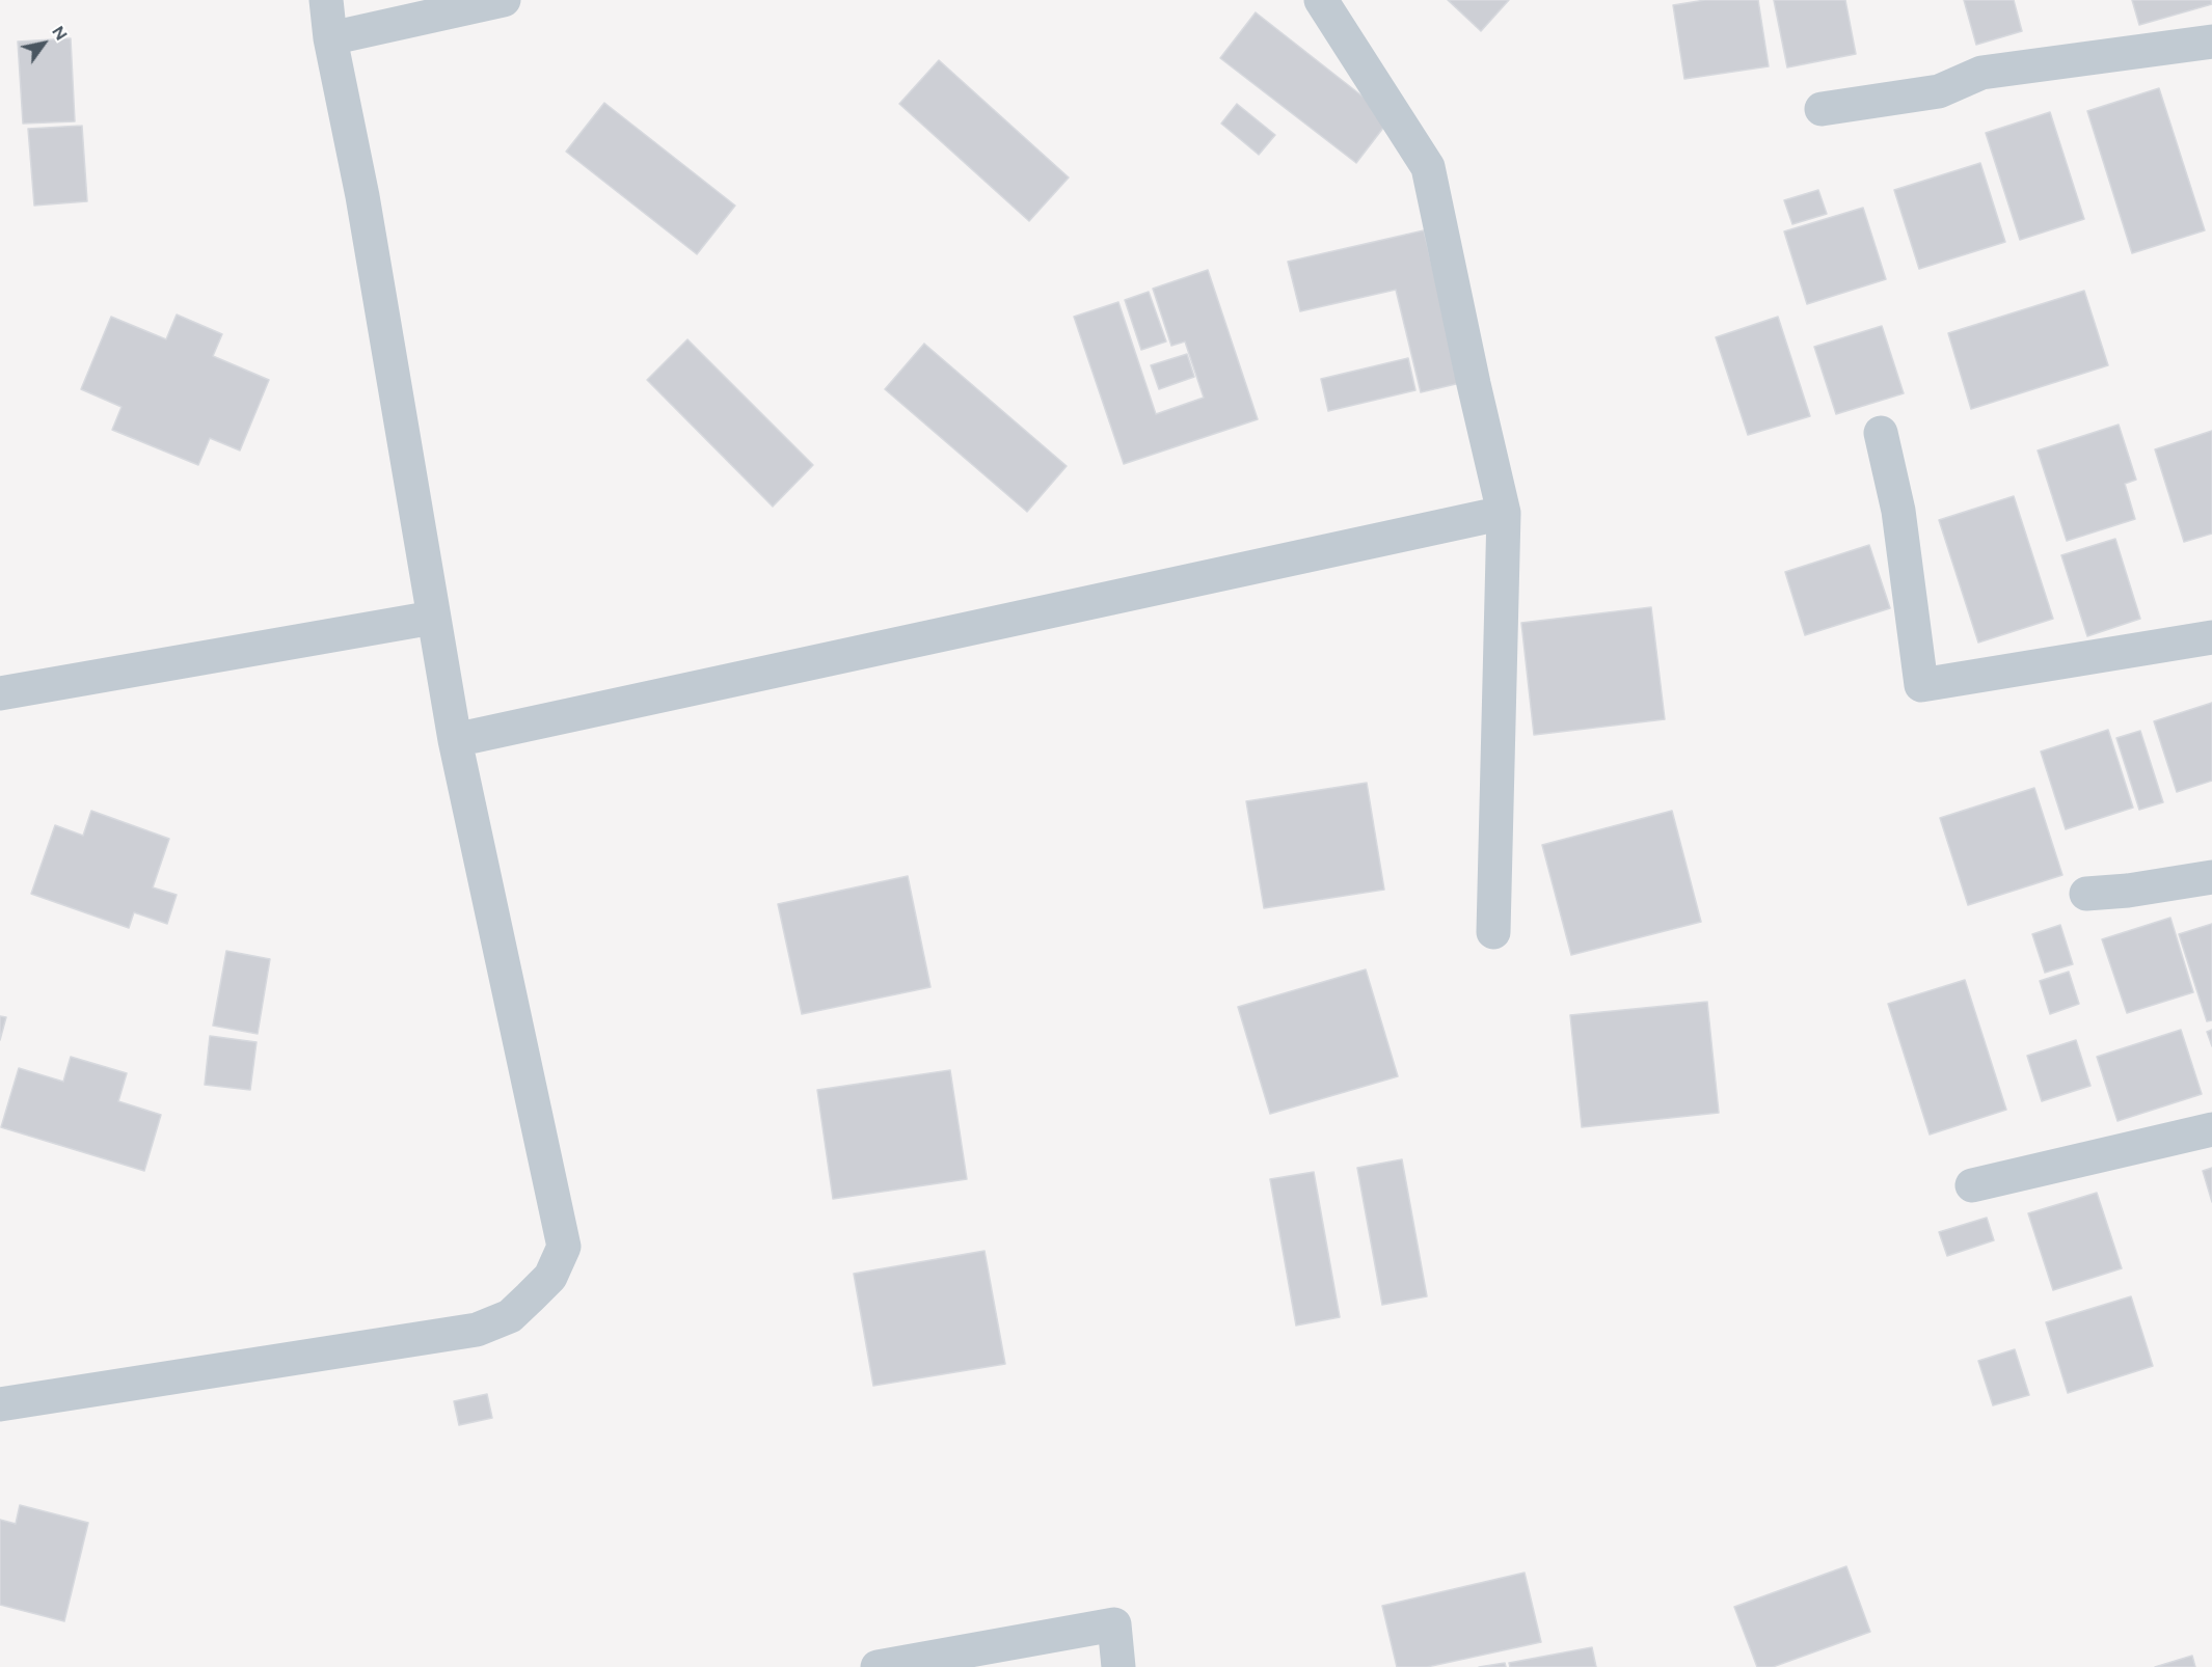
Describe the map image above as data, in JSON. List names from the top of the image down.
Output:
{
  "north": "top right"
}
